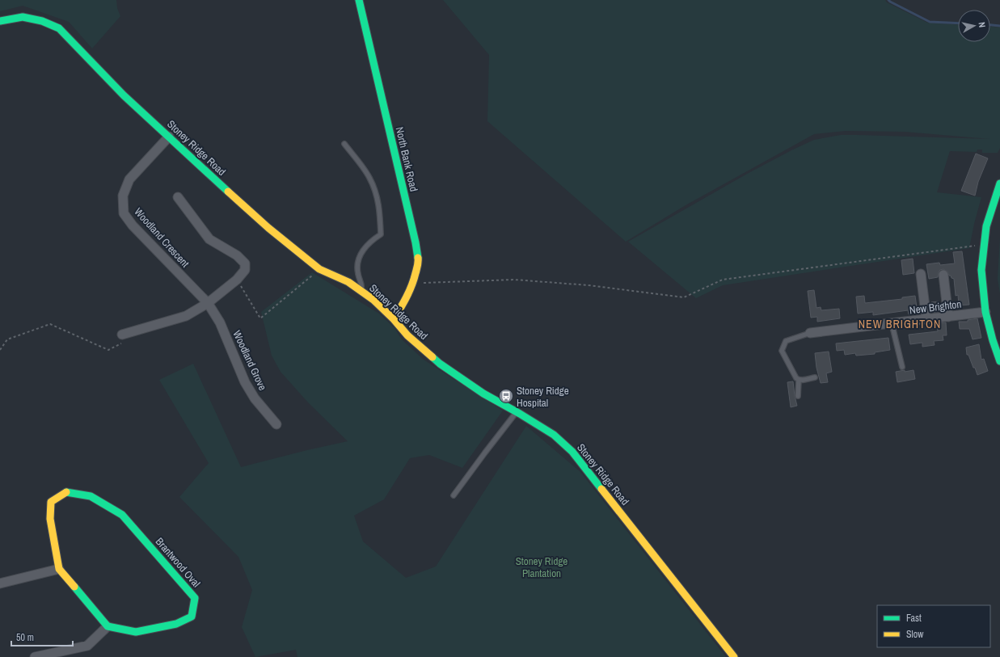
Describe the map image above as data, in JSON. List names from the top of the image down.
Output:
{
  "streets": {
    "street": [
      "Stoney Ridge Road",
      "North Bank Road",
      "Woodland Crescent",
      "New Brighton",
      "Woodland Grove",
      "Brantwood Oval"
    ]
  },
  "crossings": [
    ["Stoney Ridge Road", "North Bank Road"],
    ["Stoney Ridge Road", "Woodland Crescent"],
    ["Woodland Crescent", "Woodland Grove"]
  ],
  "districts": ["NEW BRIGHTON"],
  "parks": ["Stoney Ridge Plantation"],
  "places": {
    "bus stop": ["Stoney Ridge Hospital"]
  },
  "legend": ["Fast", "Slow"],
  "scale_bar": "50 m",
  "north": "right"
}
